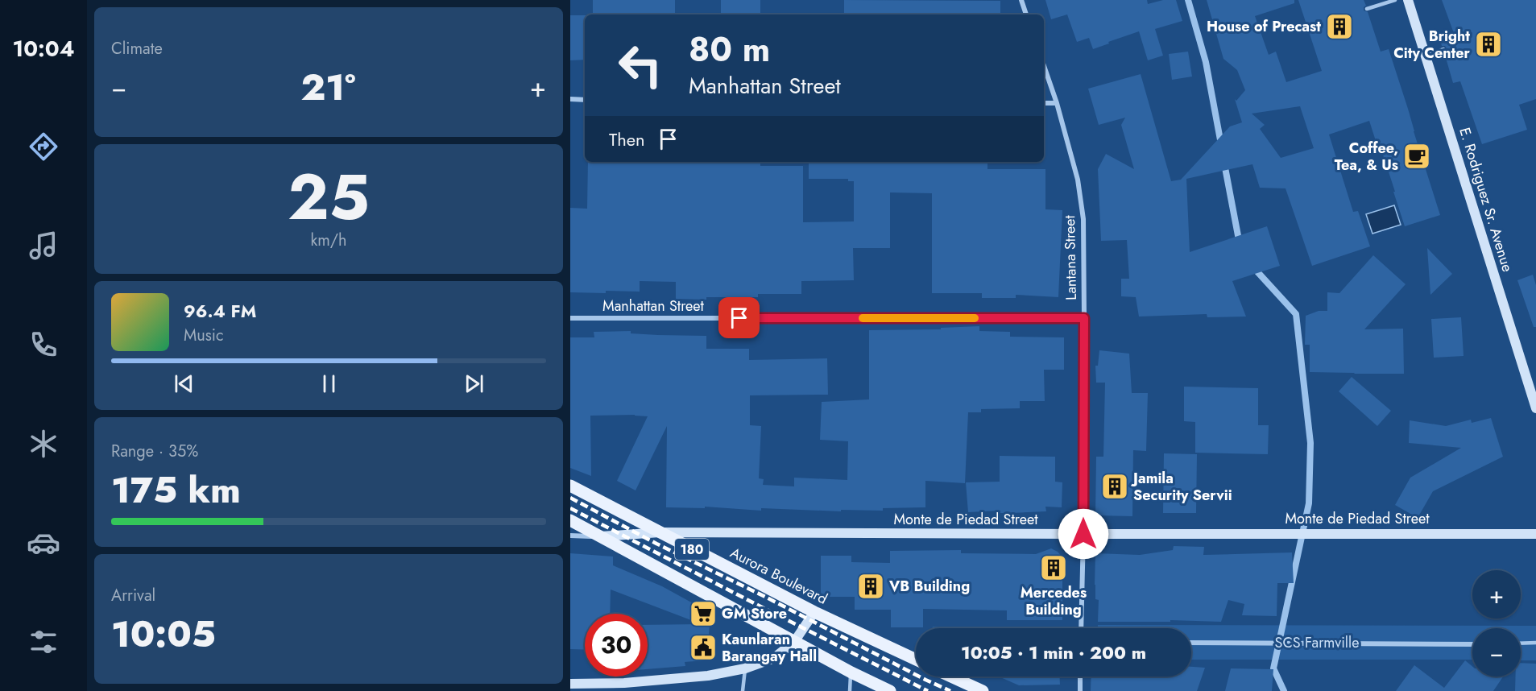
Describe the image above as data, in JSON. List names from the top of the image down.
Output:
{
  "streets": {
    "main road": ["180", "Aurora Boulevard"],
    "street": [
      "E. Rodriguez Sr. Avenue",
      "Lantana Street",
      "Manhattan Street",
      "Monte de Piedad Street"
    ]
  },
  "crossings": [
    ["Lantana Street", "Manhattan Street"],
    ["Lantana Street", "Monte de Piedad Street"],
    ["Monte de Piedad Street", "180"],
    ["Monte de Piedad Street", "Aurora Boulevard"]
  ],
  "parks": ["SCS Farmville"],
  "places": {
    "building": [
      "House of Precast",
      "Bright City Center",
      "Jamila Security Servii",
      "Mercedes Building",
      "VB Building"
    ],
    "cafe": ["Coffee, Tea, & Us"],
    "supermarket": ["GM Store"],
    "public building": ["Kaunlaran Barangay Hall"]
  },
  "page": {
    "tabs": "10:04",
    "tile": [
      "Climate",
      ["25", "km/h"],
      ["Range · 35%", "175 km"],
      ["Arrival", "10:05"]
    ],
    "turn": ["80 m", "Manhattan Street"],
    "heat": ["−", "21°", "+"],
    "then": "Then",
    "song": ["96.4 FM", "Music"],
    "map_buttons": ["+", "−"],
    "limit": "30",
    "trip": "10:05 · 1 min · 200 m"
  }
}
